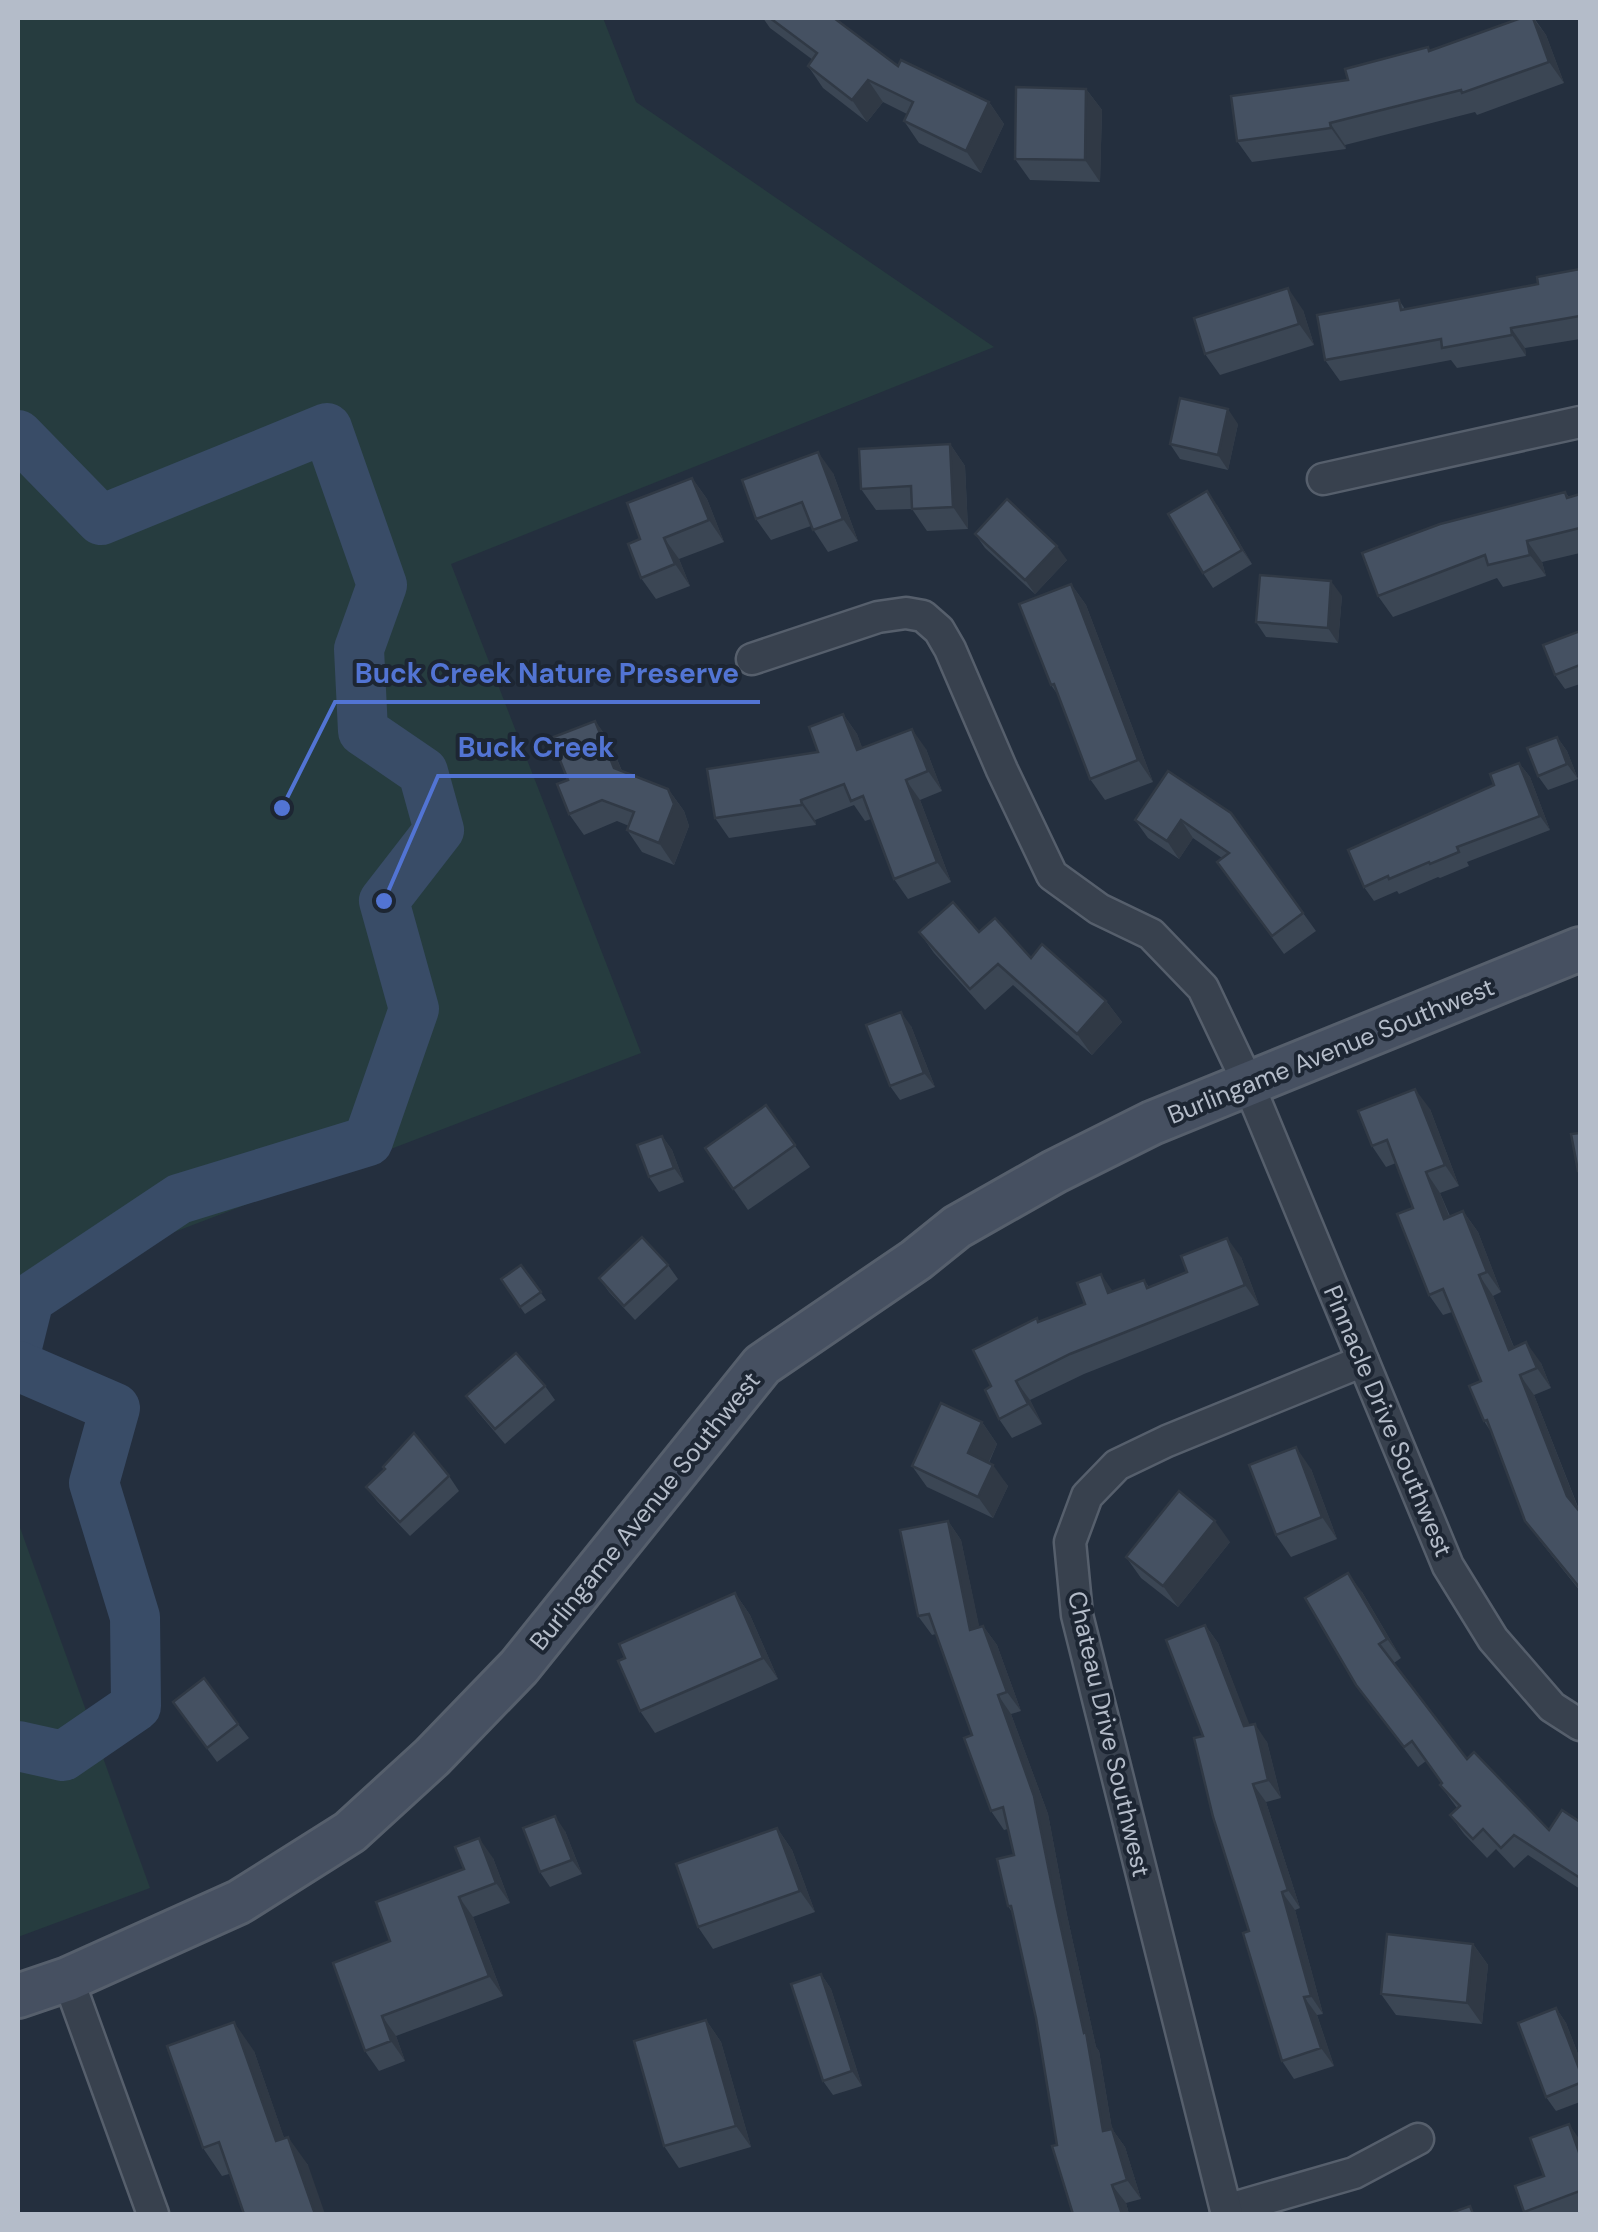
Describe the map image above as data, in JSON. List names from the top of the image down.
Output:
{
  "streets": {
    "street": ["Burlingame Avenue Southwest", "Pinnacle Drive Southwest", "Chateau Drive Southwest"]
  },
  "crossings": [
    ["Burlingame Avenue Southwest", "Pinnacle Drive Southwest"],
    ["Pinnacle Drive Southwest", "Chateau Drive Southwest"]
  ],
  "places": ["Buck Creek Nature Preserve", "Buck Creek"]
}
